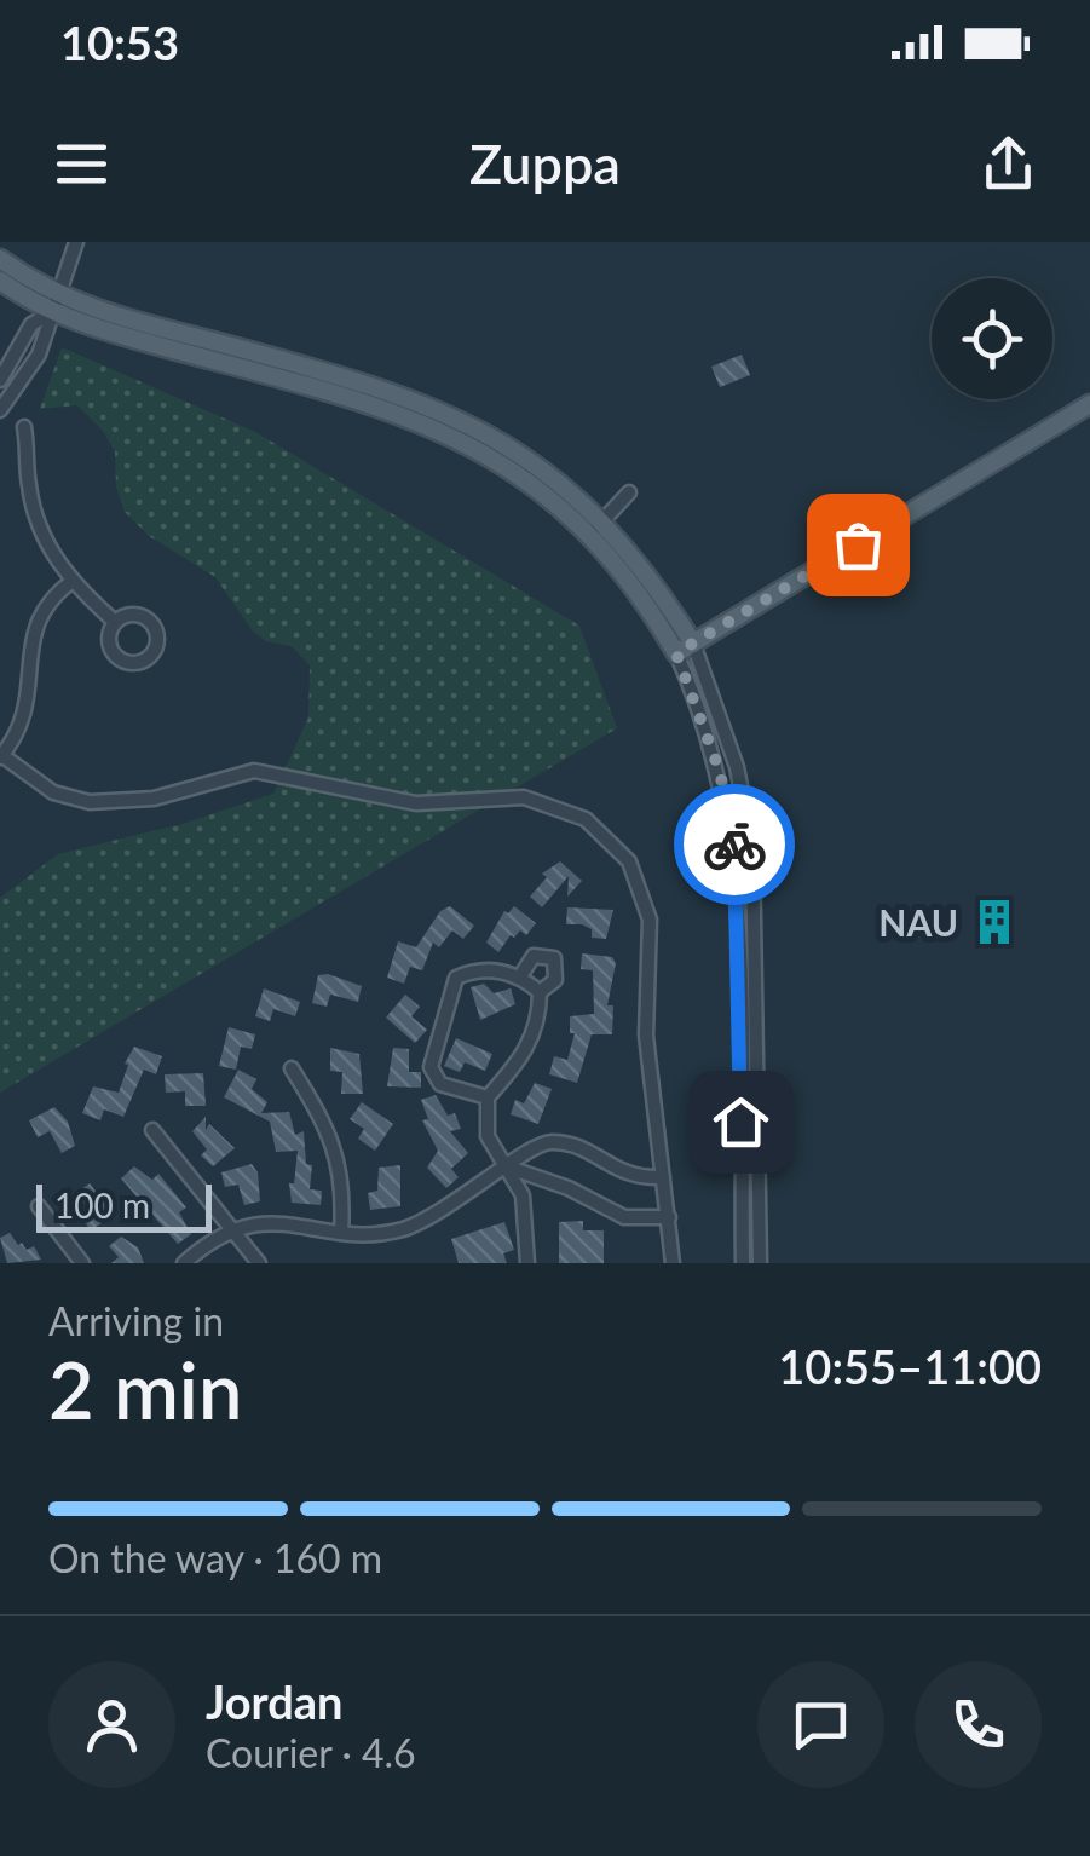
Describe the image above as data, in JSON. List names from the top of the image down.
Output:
{
  "places": {
    "building": ["NAU"]
  },
  "scale_bar": "100 m",
  "page": {
    "status": "10:53",
    "header": "Zuppa",
    "scale": "100 m",
    "heading": ["2 min", "Arriving in", "10:55–11:00"],
    "panel": ["Jordan", "Courier · 4.6"],
    "bar": "On the way · 160 m"
  }
}
